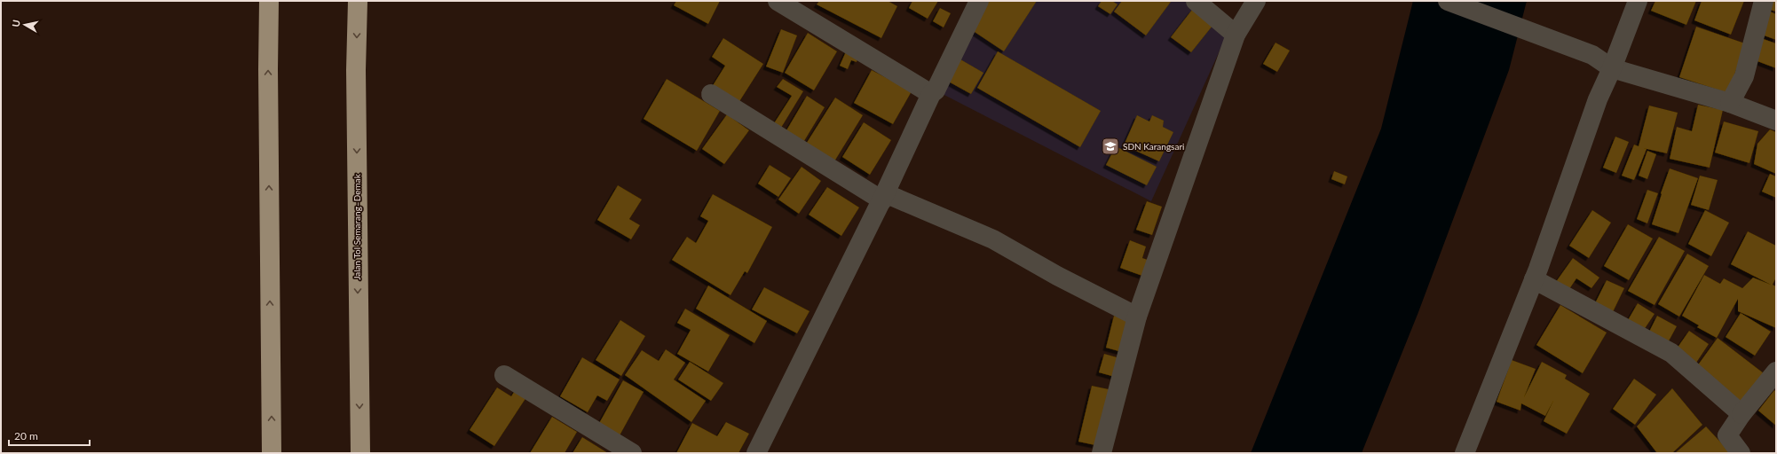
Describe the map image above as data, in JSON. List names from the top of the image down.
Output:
{
  "streets": {
    "highway": ["Jalan Tol Semarang–Demak"]
  },
  "places": {
    "school or university": ["SDN Karangsari"]
  },
  "scale_bar": "20 m",
  "north": "left"
}
